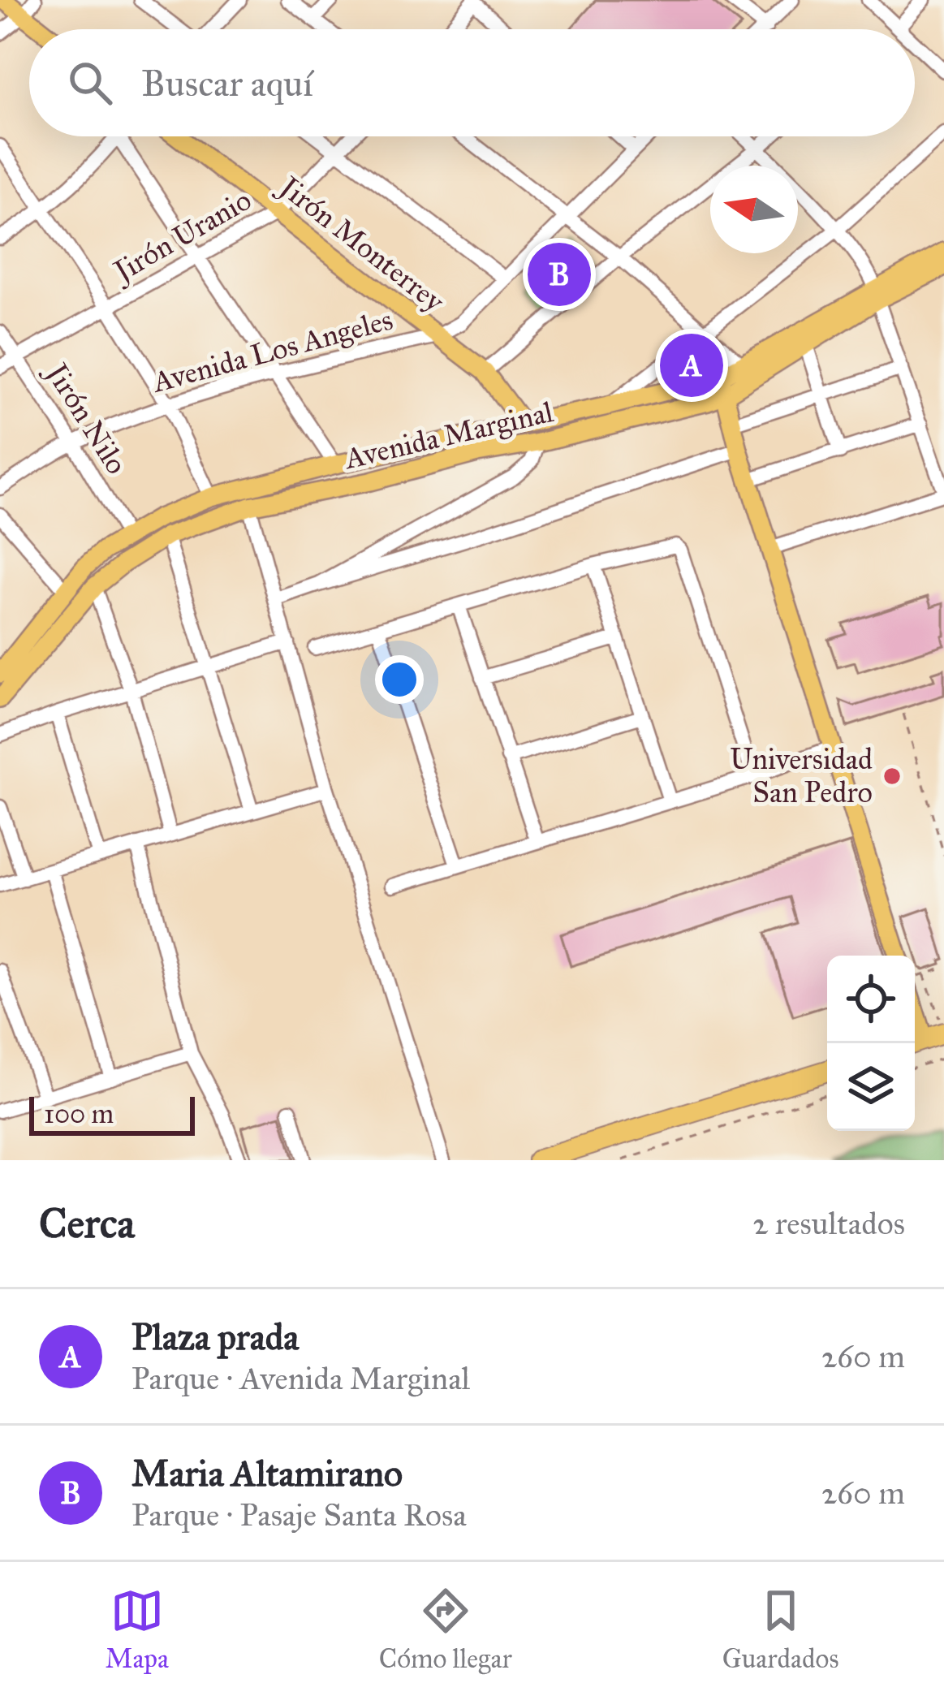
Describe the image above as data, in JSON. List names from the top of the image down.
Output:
{
  "streets": {
    "main road": ["Jirón Monterrey", "Avenida Marginal"],
    "street": ["Jirón Uranio", "Avenida Los Angeles", "Jirón Nilo"]
  },
  "crossings": [
    ["Jirón Uranio", "Jirón Monterrey"],
    ["Jirón Uranio", "Jirón Nilo"],
    ["Jirón Monterrey", "Avenida Los Angeles"],
    ["Jirón Monterrey", "Avenida Marginal"],
    ["Avenida Los Angeles", "Jirón Nilo"],
    ["Jirón Nilo", "Avenida Marginal"]
  ],
  "places": ["Universidad San Pedro"],
  "scale_bar": "100 m",
  "north": "left",
  "page": {
    "search": "Buscar aquí",
    "pins": ["B", "A"],
    "scale": "100 m",
    "heading": ["Cerca", "2 resultados"],
    "list": [
      {
        "mark": "A",
        "name": "Plaza prada",
        "note": "Parque · Avenida Marginal",
        "value": "260 m"
      },
      {
        "mark": "B",
        "name": "Maria Altamirano",
        "note": "Parque · Pasaje Santa Rosa",
        "value": "260 m"
      }
    ],
    "nav": ["Mapa", "Cómo llegar", "Guardados"]
  }
}
